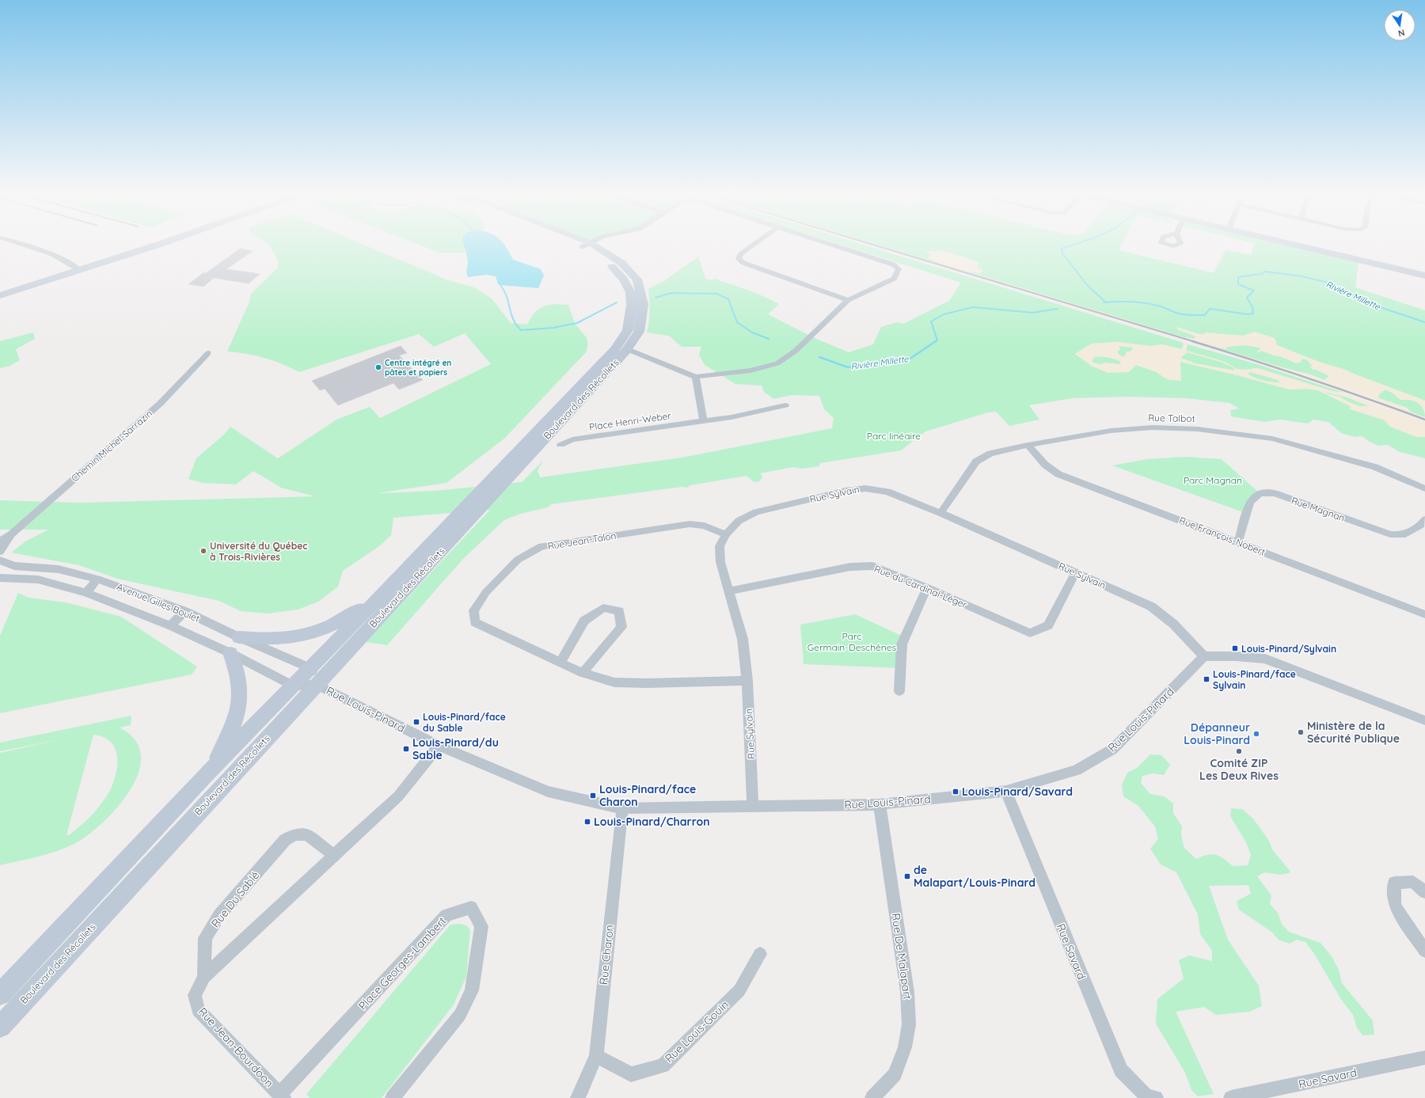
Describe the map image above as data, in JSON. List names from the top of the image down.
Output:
{
  "streets": {
    "main road": ["Boulevard des Récollets"],
    "street": [
      "Rue Talbot",
      "Place Henri-Weber",
      "Chemin Michel-Sarrazin",
      "Rue Sylvain",
      "Rue Magnan",
      "Rue François-Nobert",
      "Rue Jean-Talon",
      "Rue du Cardinal-Léger",
      "Avenue Gilles Boulet",
      "Rue Louis-Pinard",
      "Rue Du Sablé",
      "Rue Savard",
      "Rue Charon",
      "Rue De Malapart",
      "Place Georges-Lambert",
      "Rue Louis-Gouin",
      "Rue Jean-Bourdoon"
    ]
  },
  "crossings": [
    ["Boulevard des Récollets", "Avenue Gilles Boulet"],
    ["Boulevard des Récollets", "Rue Louis-Pinard"],
    ["Rue Talbot", "Rue Sylvain"],
    ["Rue Talbot", "Rue François-Nobert"],
    ["Rue Sylvain", "Rue Jean-Talon"],
    ["Rue Sylvain", "Rue du Cardinal-Léger"],
    ["Rue Sylvain", "Rue Louis-Pinard"],
    ["Rue Magnan", "Rue François-Nobert"],
    ["Avenue Gilles Boulet", "Rue Louis-Pinard"],
    ["Rue Louis-Pinard", "Rue Savard"],
    ["Rue Louis-Pinard", "Rue Charon"],
    ["Rue Louis-Pinard", "Rue De Malapart"],
    ["Rue Du Sablé", "Rue Jean-Bourdoon"],
    ["Rue Charon", "Rue Louis-Gouin"],
    ["Place Georges-Lambert", "Rue Jean-Bourdoon"]
  ],
  "water": ["Rivière Millette"],
  "parks": ["Parc linéaire", "Parc Magnan", "Parc Germain-Deschênes"],
  "places": {
    "other": [
      "Centre intégré en pâtes et papiers",
      "Université du Québec à Trois-Rivières",
      "Ministère de la Sécurité Publique",
      "Dépanneur Louis-Pinard",
      "Comité ZIP Les Deux Rives"
    ],
    "transit": [
      "Louis-Pinard/Sylvain",
      "Louis-Pinard/face Sylvain",
      "Louis-Pinard/face du Sable",
      "Louis-Pinard/du Sable",
      "Louis-Pinard/Savard",
      "Louis-Pinard/face Charon",
      "Louis-Pinard/Charron",
      "de Malapart/Louis-Pinard"
    ]
  },
  "north": "bottom"
}
